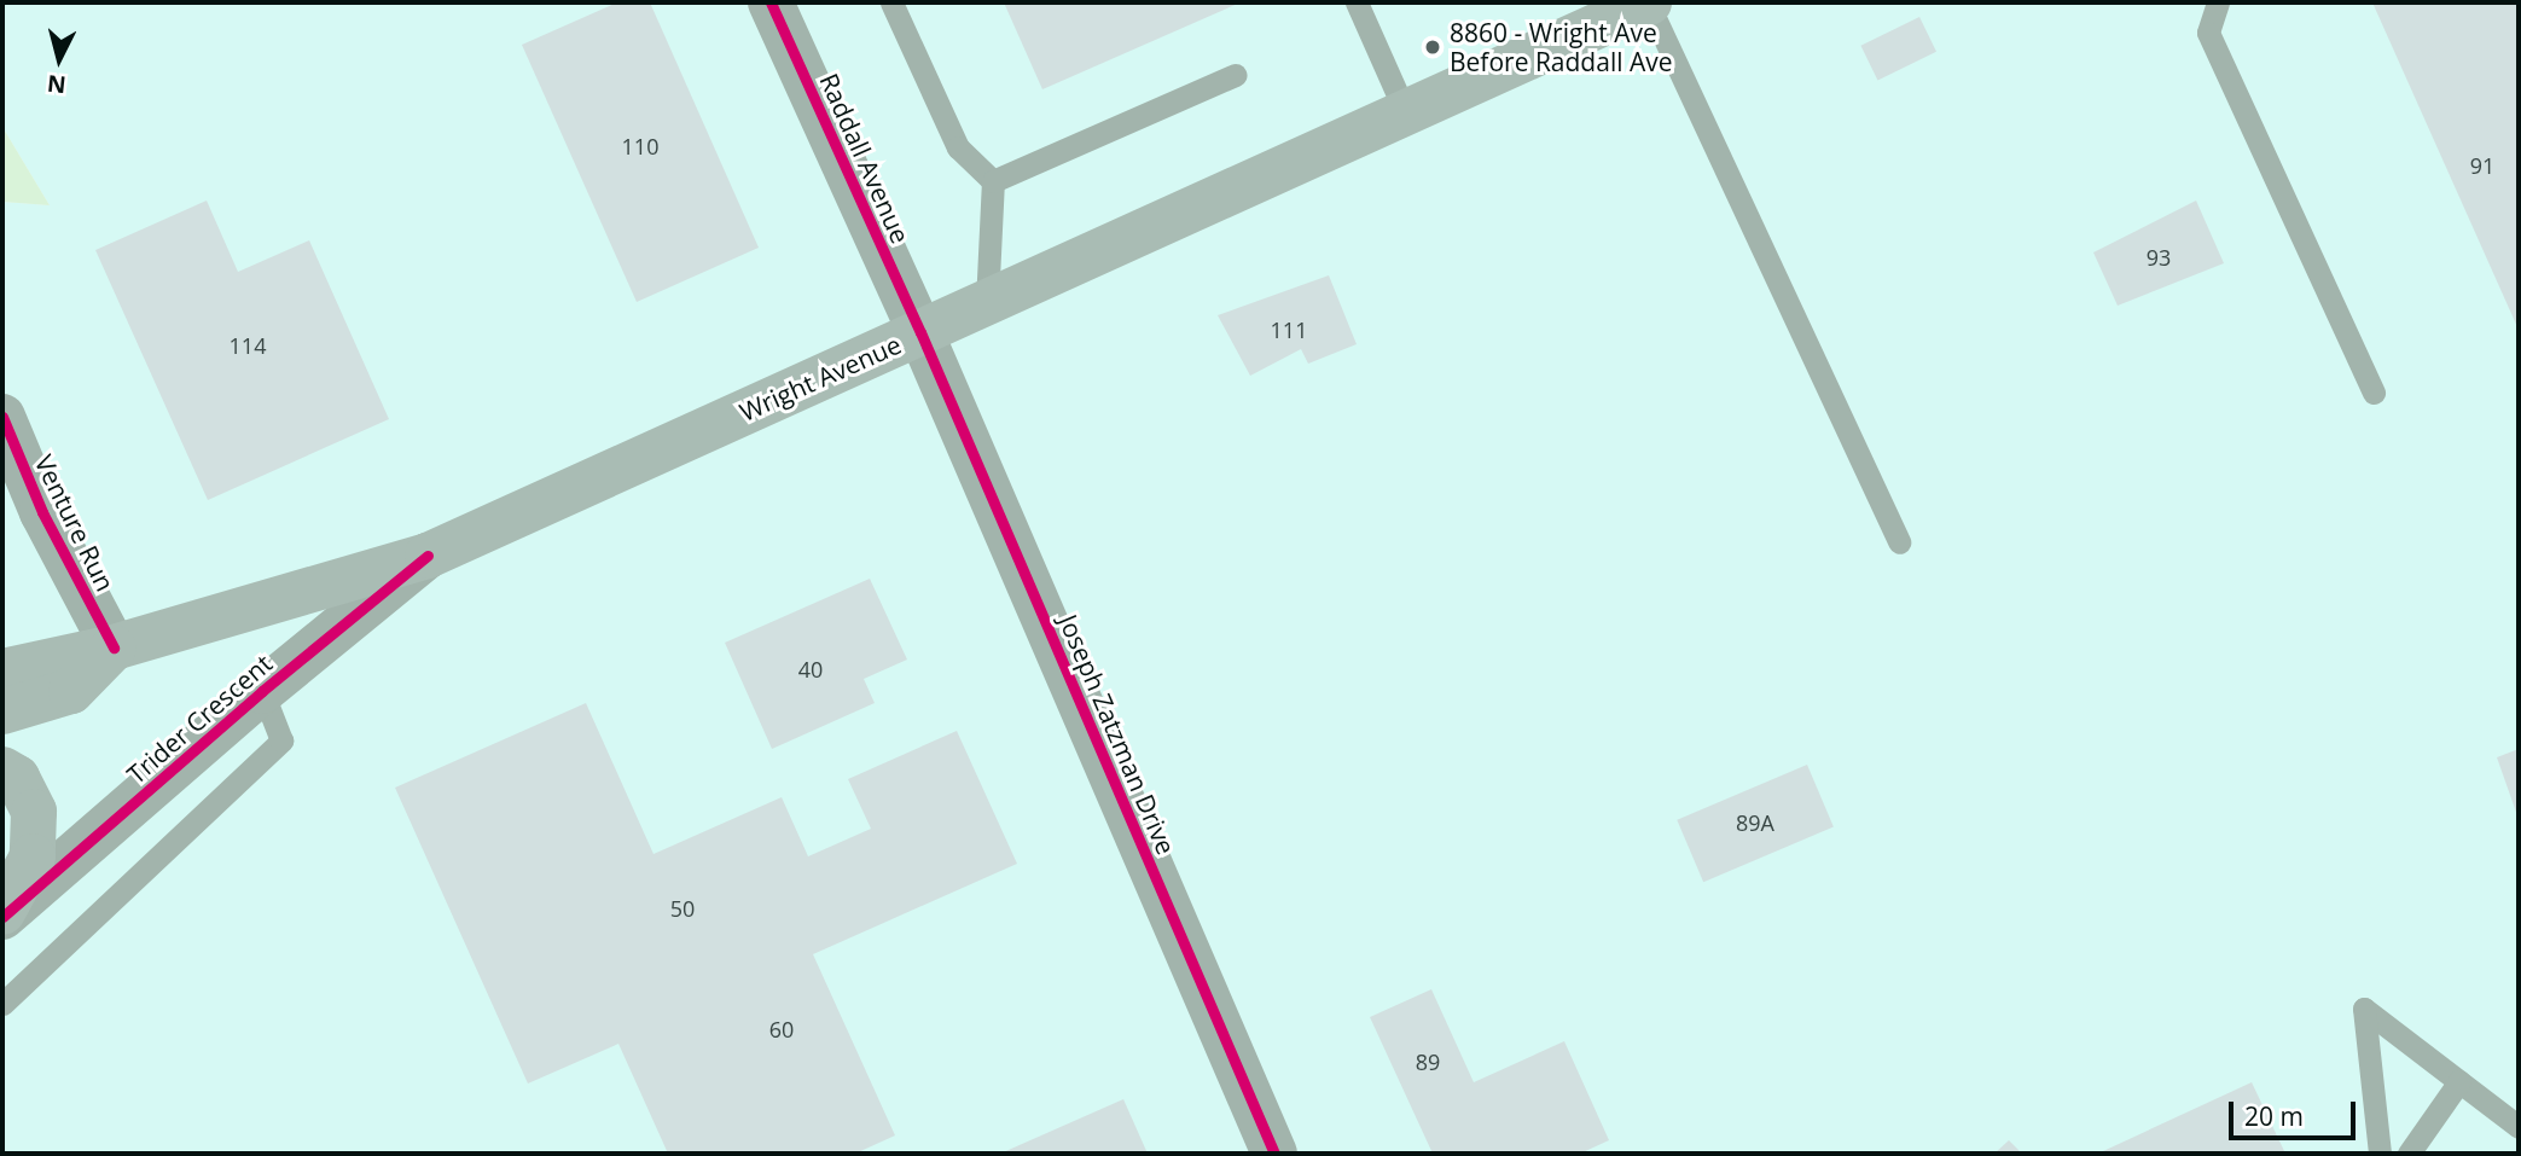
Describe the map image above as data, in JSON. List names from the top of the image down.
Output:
{
  "streets": {
    "main road": ["Wright Avenue"],
    "street": [
      "Raddall Avenue",
      "Venture Run",
      "Trider Crescent",
      "Joseph Zatzman Drive"
    ]
  },
  "crossings": [
    ["Raddall Avenue", "Wright Avenue"],
    ["Raddall Avenue", "Joseph Zatzman Drive"],
    ["Wright Avenue", "Venture Run"],
    ["Wright Avenue", "Trider Crescent"],
    ["Wright Avenue", "Joseph Zatzman Drive"]
  ],
  "places": ["8860 - Wright Ave Before Raddall Ave"],
  "house_numbers": [
    "110",
    "91",
    "93",
    "111",
    "114",
    "40",
    "89A",
    "50",
    "60",
    "89"
  ],
  "scale_bar": "20 m",
  "north": "bottom"
}
